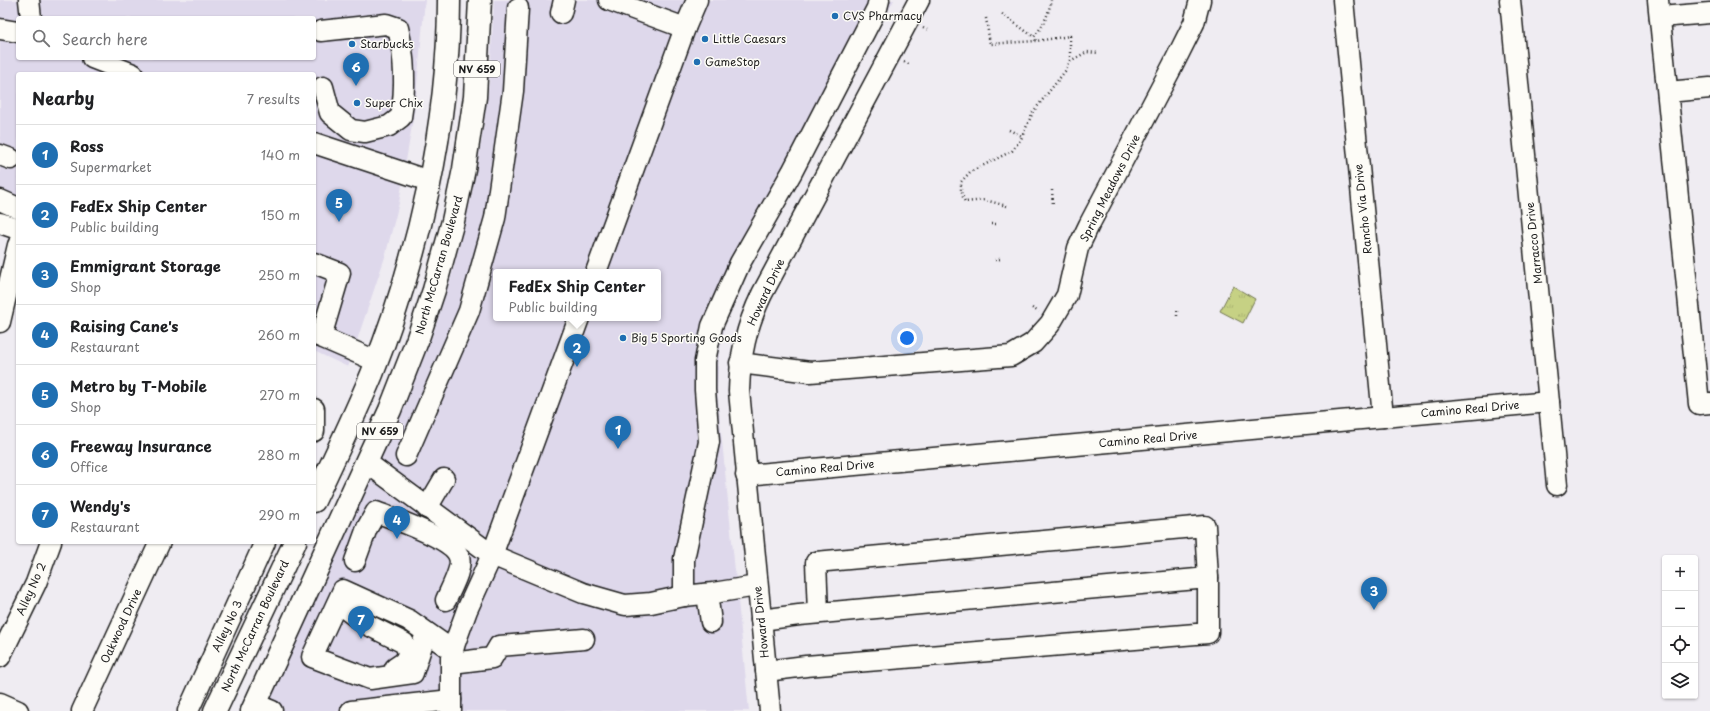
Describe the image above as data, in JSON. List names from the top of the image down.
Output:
{
  "streets": {
    "main road": ["NV 659", "North McCarran Boulevard"],
    "street": [
      "Spring Meadows Drive",
      "Rancho Via Drive",
      "Marracco Drive",
      "Howard Drive",
      "Camino Real Drive",
      "Alley No 2",
      "Oakwood Drive",
      "Alley No 3"
    ]
  },
  "crossings": [
    ["Spring Meadows Drive", "Howard Drive"],
    ["Rancho Via Drive", "Camino Real Drive"],
    ["Marracco Drive", "Camino Real Drive"],
    ["Howard Drive", "Camino Real Drive"]
  ],
  "places": [
    "CVS Pharmacy",
    "Little Caesars",
    "Starbucks",
    "GameStop",
    "Super Chix",
    "Big 5 Sporting Goods"
  ],
  "page": {
    "search": "Search here",
    "pins": [
      "6",
      "5",
      "2",
      "1",
      "4",
      "3",
      "7"
    ],
    "heading": ["Nearby", "7 results"],
    "list": [
      {
        "mark": "1",
        "name": "Ross",
        "note": "Supermarket",
        "value": "140 m"
      },
      {
        "mark": "2",
        "name": "FedEx Ship Center",
        "note": "Public building",
        "value": "150 m"
      },
      {
        "mark": "3",
        "name": "Emmigrant Storage",
        "note": "Shop",
        "value": "250 m"
      },
      {
        "mark": "4",
        "name": "Raising Cane's",
        "note": "Restaurant",
        "value": "260 m"
      },
      {
        "mark": "5",
        "name": "Metro by T-Mobile",
        "note": "Shop",
        "value": "270 m"
      },
      {
        "mark": "6",
        "name": "Freeway Insurance",
        "note": "Office",
        "value": "280 m"
      },
      {
        "mark": "7",
        "name": "Wendy's",
        "note": "Restaurant",
        "value": "290 m"
      }
    ],
    "popup": ["FedEx Ship Center", "Public building"],
    "map_buttons": ["+", "−"]
  }
}
